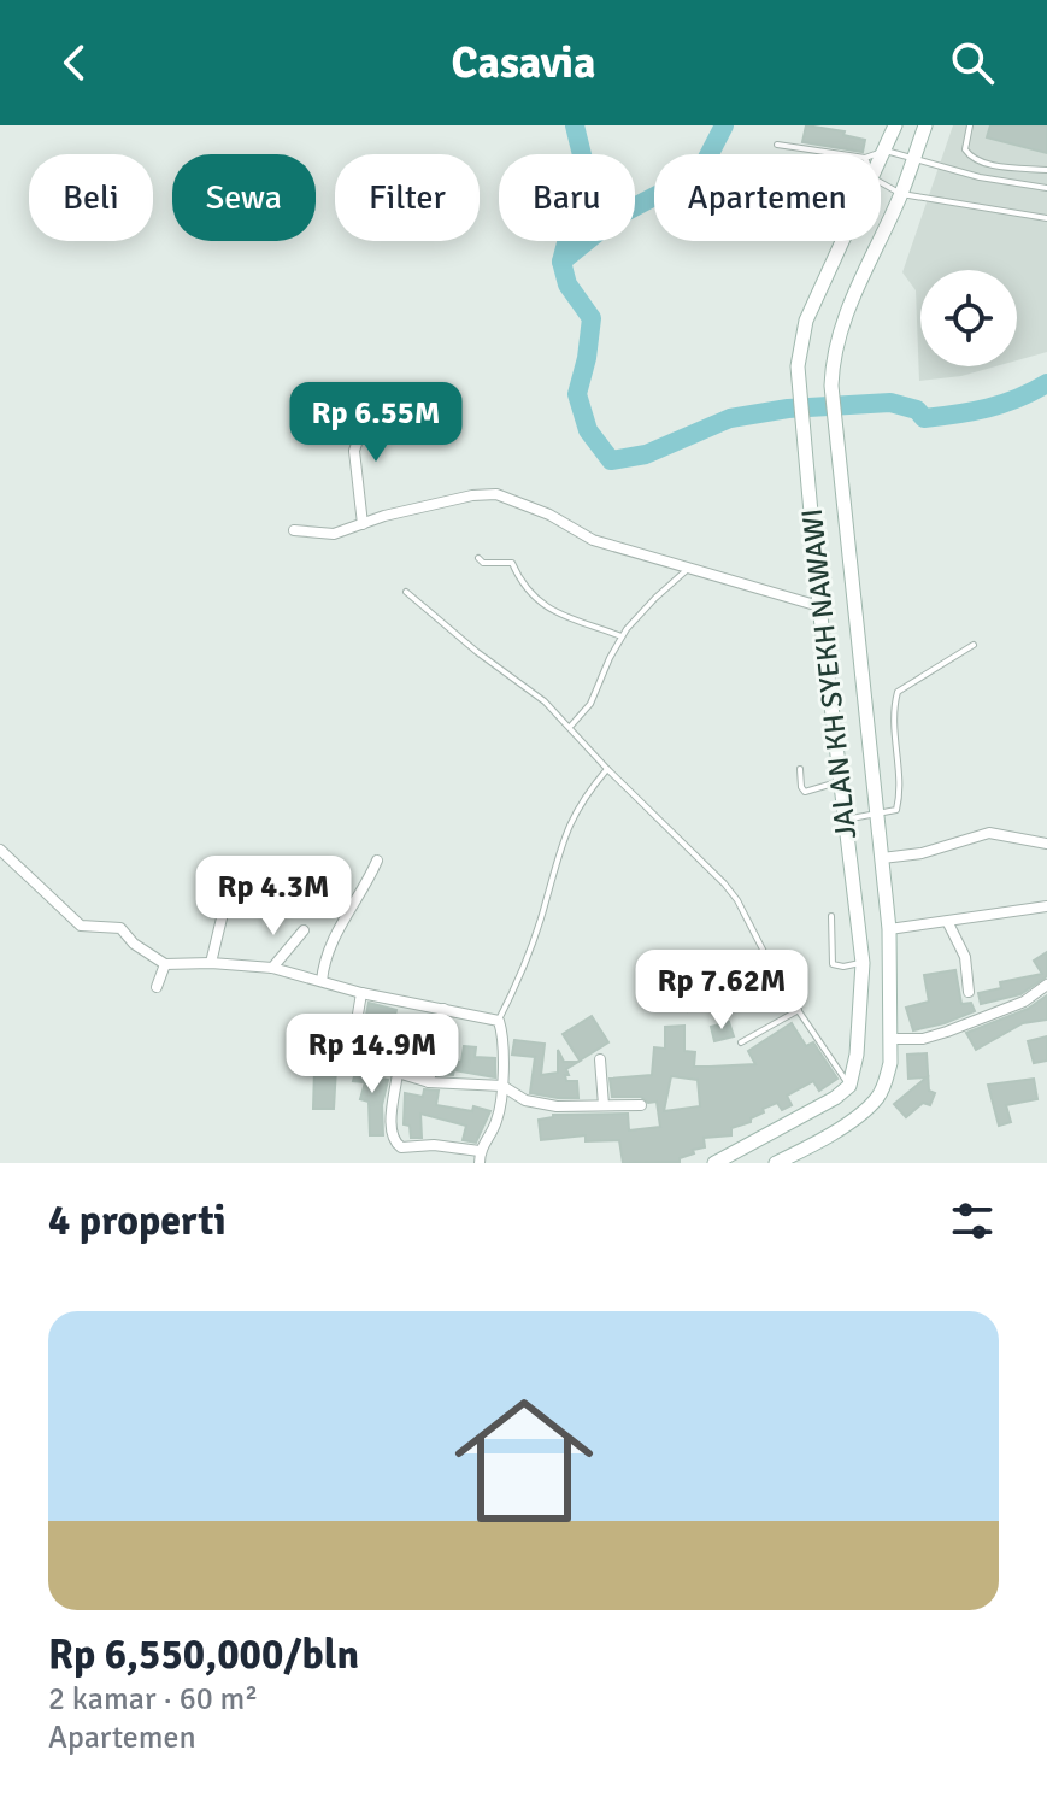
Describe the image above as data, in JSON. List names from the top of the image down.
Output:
{
  "streets": {
    "main road": ["JALAN KH SYEKH NAWAWI"]
  },
  "page": {
    "header": "Casavia",
    "chip": [
      "Beli",
      "Sewa",
      "Filter",
      "Baru",
      "Apartemen"
    ],
    "price": [
      "Rp 6.55M",
      "Rp 4.3M",
      "Rp 7.62M",
      "Rp 14.9M"
    ],
    "heading": "4 properti",
    "list": [
      {
        "name": "Rp 6,550,000/bln",
        "note": "2 kamar · 60 m² · Apartemen"
      }
    ]
  }
}
